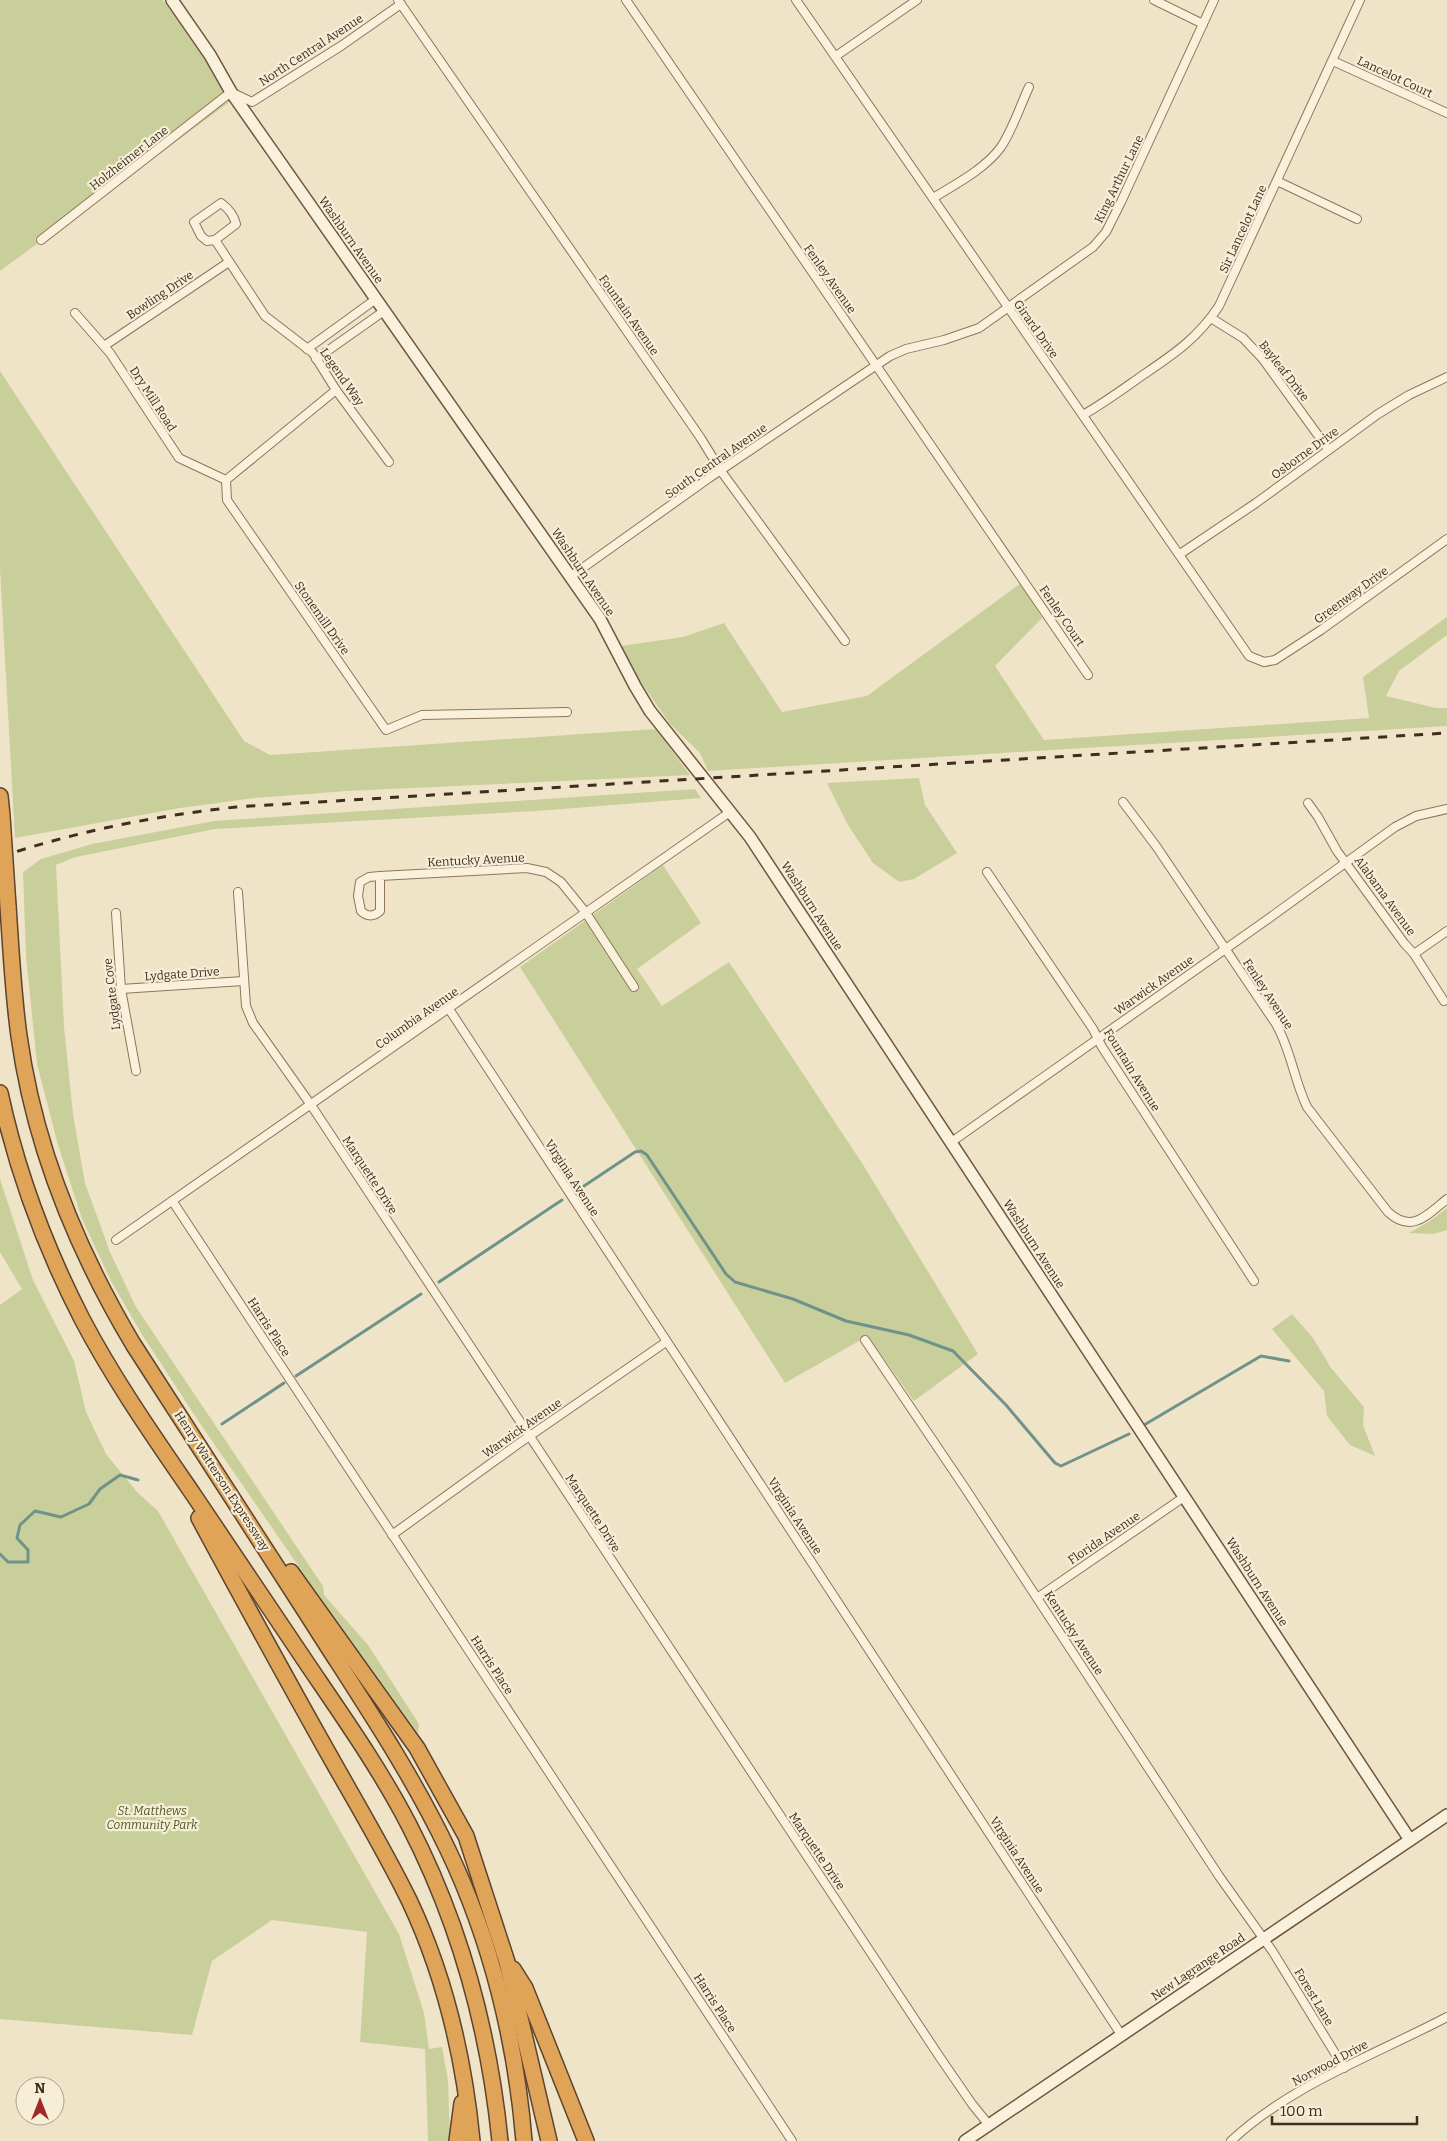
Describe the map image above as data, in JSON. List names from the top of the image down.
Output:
{
  "streets": {
    "highway": ["Henry Watterson Expressway"],
    "street": [
      "North Central Avenue",
      "Lancelot Court",
      "Holzheimer Lane",
      "King Arthur Lane",
      "Sir Lancelot Lane",
      "Washburn Avenue",
      "Fenley Avenue",
      "Bowling Drive",
      "Fountain Avenue",
      "Girard Drive",
      "Bayleaf Drive",
      "Legend Way",
      "Dry Mill Road",
      "Osborne Drive",
      "South Central Avenue",
      "Greenway Drive",
      "Fenley Court",
      "Stonemill Drive",
      "Kentucky Avenue",
      "Alabama Avenue",
      "Lydgate Drive",
      "Warwick Avenue",
      "Lydgate Cove",
      "Columbia Avenue",
      "Marquette Drive",
      "Virginia Avenue",
      "Harris Place",
      "Florida Avenue",
      "New Lagrange Road",
      "Forest Lane",
      "Norwood Drive"
    ]
  },
  "crossings": [
    ["North Central Avenue", "Holzheimer Lane"],
    ["North Central Avenue", "Washburn Avenue"],
    ["North Central Avenue", "Fountain Avenue"],
    ["Lancelot Court", "Sir Lancelot Lane"],
    ["Holzheimer Lane", "Washburn Avenue"],
    ["King Arthur Lane", "Fenley Avenue"],
    ["King Arthur Lane", "Girard Drive"],
    ["King Arthur Lane", "South Central Avenue"],
    ["Sir Lancelot Lane", "Girard Drive"],
    ["Sir Lancelot Lane", "Bayleaf Drive"],
    ["Washburn Avenue", "South Central Avenue"],
    ["Washburn Avenue", "Warwick Avenue"],
    ["Washburn Avenue", "Columbia Avenue"],
    ["Washburn Avenue", "Florida Avenue"],
    ["Washburn Avenue", "New Lagrange Road"],
    ["Fenley Avenue", "South Central Avenue"],
    ["Fenley Avenue", "Fenley Court"],
    ["Fenley Avenue", "Warwick Avenue"],
    ["Bowling Drive", "Legend Way"],
    ["Bowling Drive", "Dry Mill Road"],
    ["Fountain Avenue", "South Central Avenue"],
    ["Fountain Avenue", "Warwick Avenue"],
    ["Girard Drive", "Osborne Drive"],
    ["Girard Drive", "Greenway Drive"],
    ["Bayleaf Drive", "Osborne Drive"],
    ["Dry Mill Road", "Stonemill Drive"],
    ["Kentucky Avenue", "Columbia Avenue"],
    ["Kentucky Avenue", "Florida Avenue"],
    ["Kentucky Avenue", "New Lagrange Road"],
    ["Kentucky Avenue", "Forest Lane"],
    ["Alabama Avenue", "Warwick Avenue"],
    ["Lydgate Drive", "Lydgate Cove"],
    ["Lydgate Drive", "Marquette Drive"],
    ["Warwick Avenue", "Marquette Drive"],
    ["Warwick Avenue", "Virginia Avenue"],
    ["Warwick Avenue", "Harris Place"],
    ["Columbia Avenue", "Marquette Drive"],
    ["Columbia Avenue", "Virginia Avenue"],
    ["Columbia Avenue", "Harris Place"],
    ["Marquette Drive", "New Lagrange Road"],
    ["Virginia Avenue", "New Lagrange Road"],
    ["New Lagrange Road", "Forest Lane"],
    ["Forest Lane", "Norwood Drive"]
  ],
  "parks": ["St. Matthews Community Park"],
  "scale_bar": "100 m",
  "north": "top"
}
